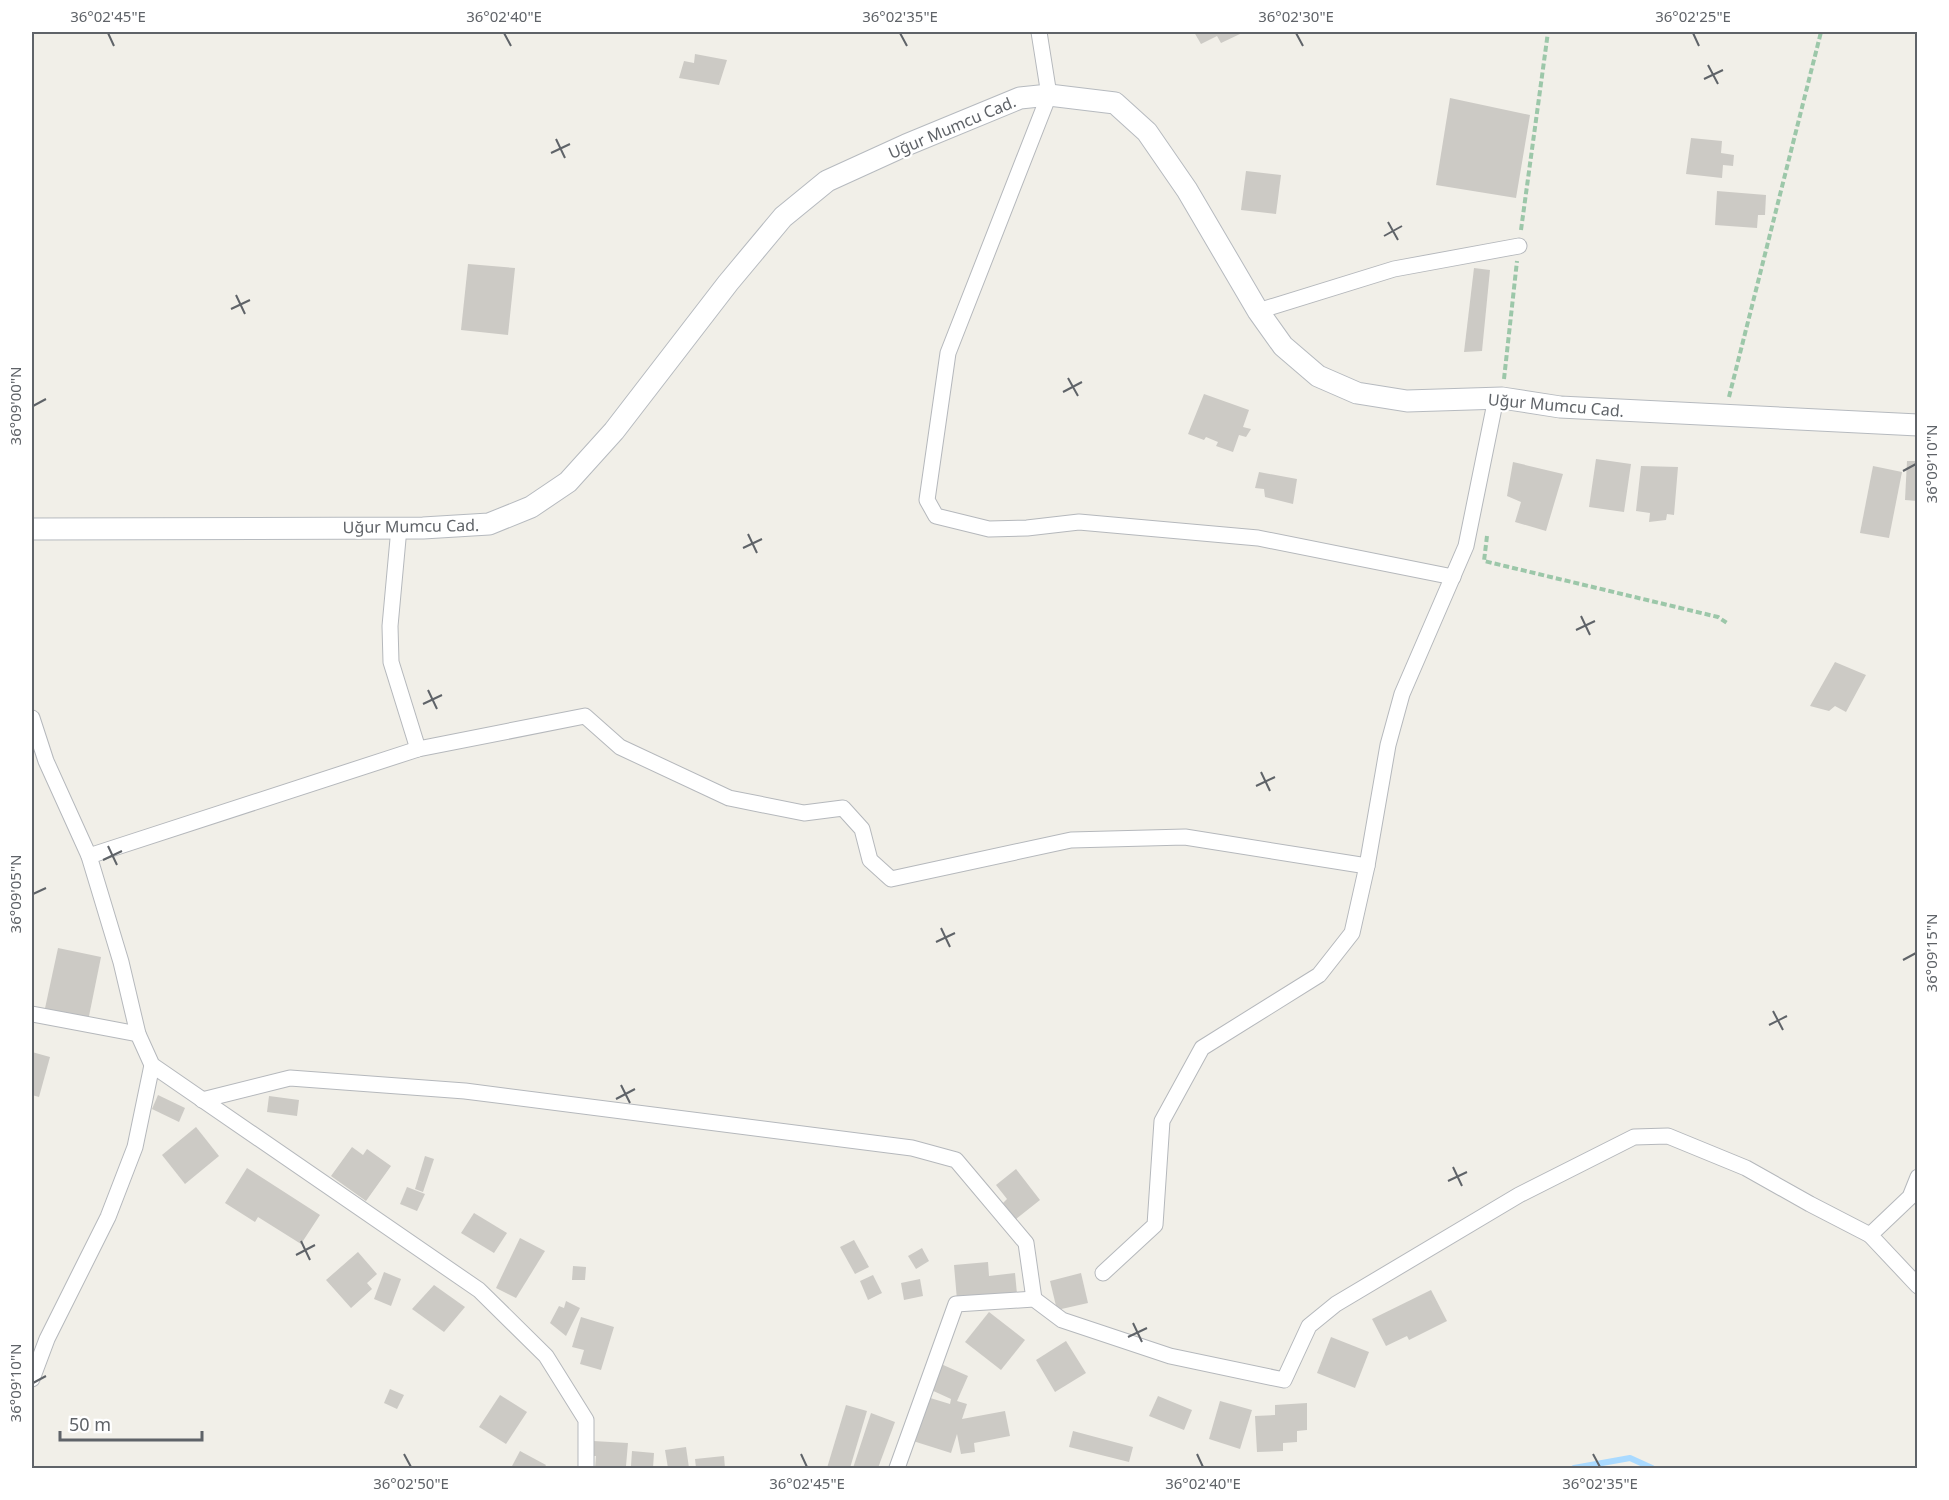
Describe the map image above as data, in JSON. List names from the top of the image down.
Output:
{
  "streets": {
    "street": ["Uğur Mumcu Cad."]
  },
  "scale_bar": "50 m",
  "coordinates": [
    "36°02'45\"E",
    "36°02'40\"E",
    "36°02'35\"E",
    "36°02'30\"E",
    "36°02'25\"E",
    "36°09'00\"N",
    "36°09'10\"N",
    "36°09'05\"N",
    "36°09'15\"N",
    "36°02'50\"E"
  ]
}
